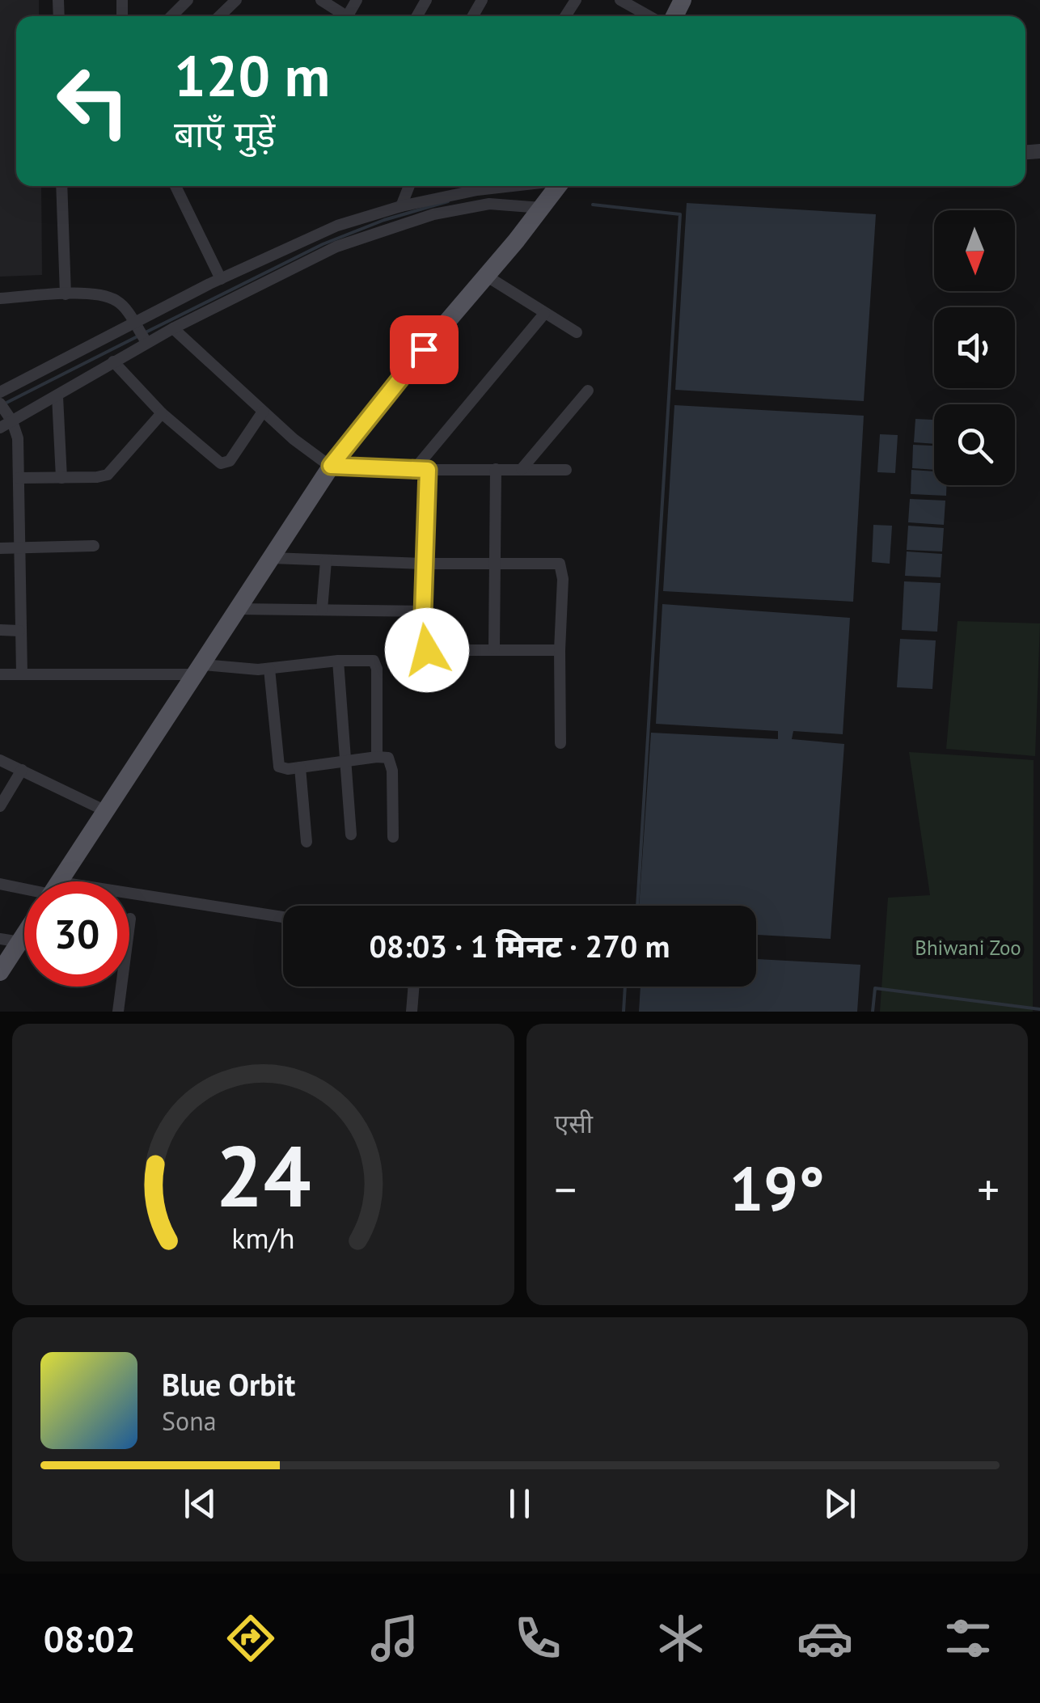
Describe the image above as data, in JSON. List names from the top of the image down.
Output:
{
  "parks": ["Bhiwani Zoo"],
  "north": "bottom",
  "page": {
    "turn": ["120 m", "बाएँ मुड़ें"],
    "limit": "30",
    "trip": "08:03 · 1 मिनट · 270 m",
    "tile": "एसी",
    "heat": ["−", "19°", "+"],
    "song": ["Blue Orbit", "Sona"],
    "tabs": "08:02",
    "gauge": ["24", "km/h"]
  }
}
